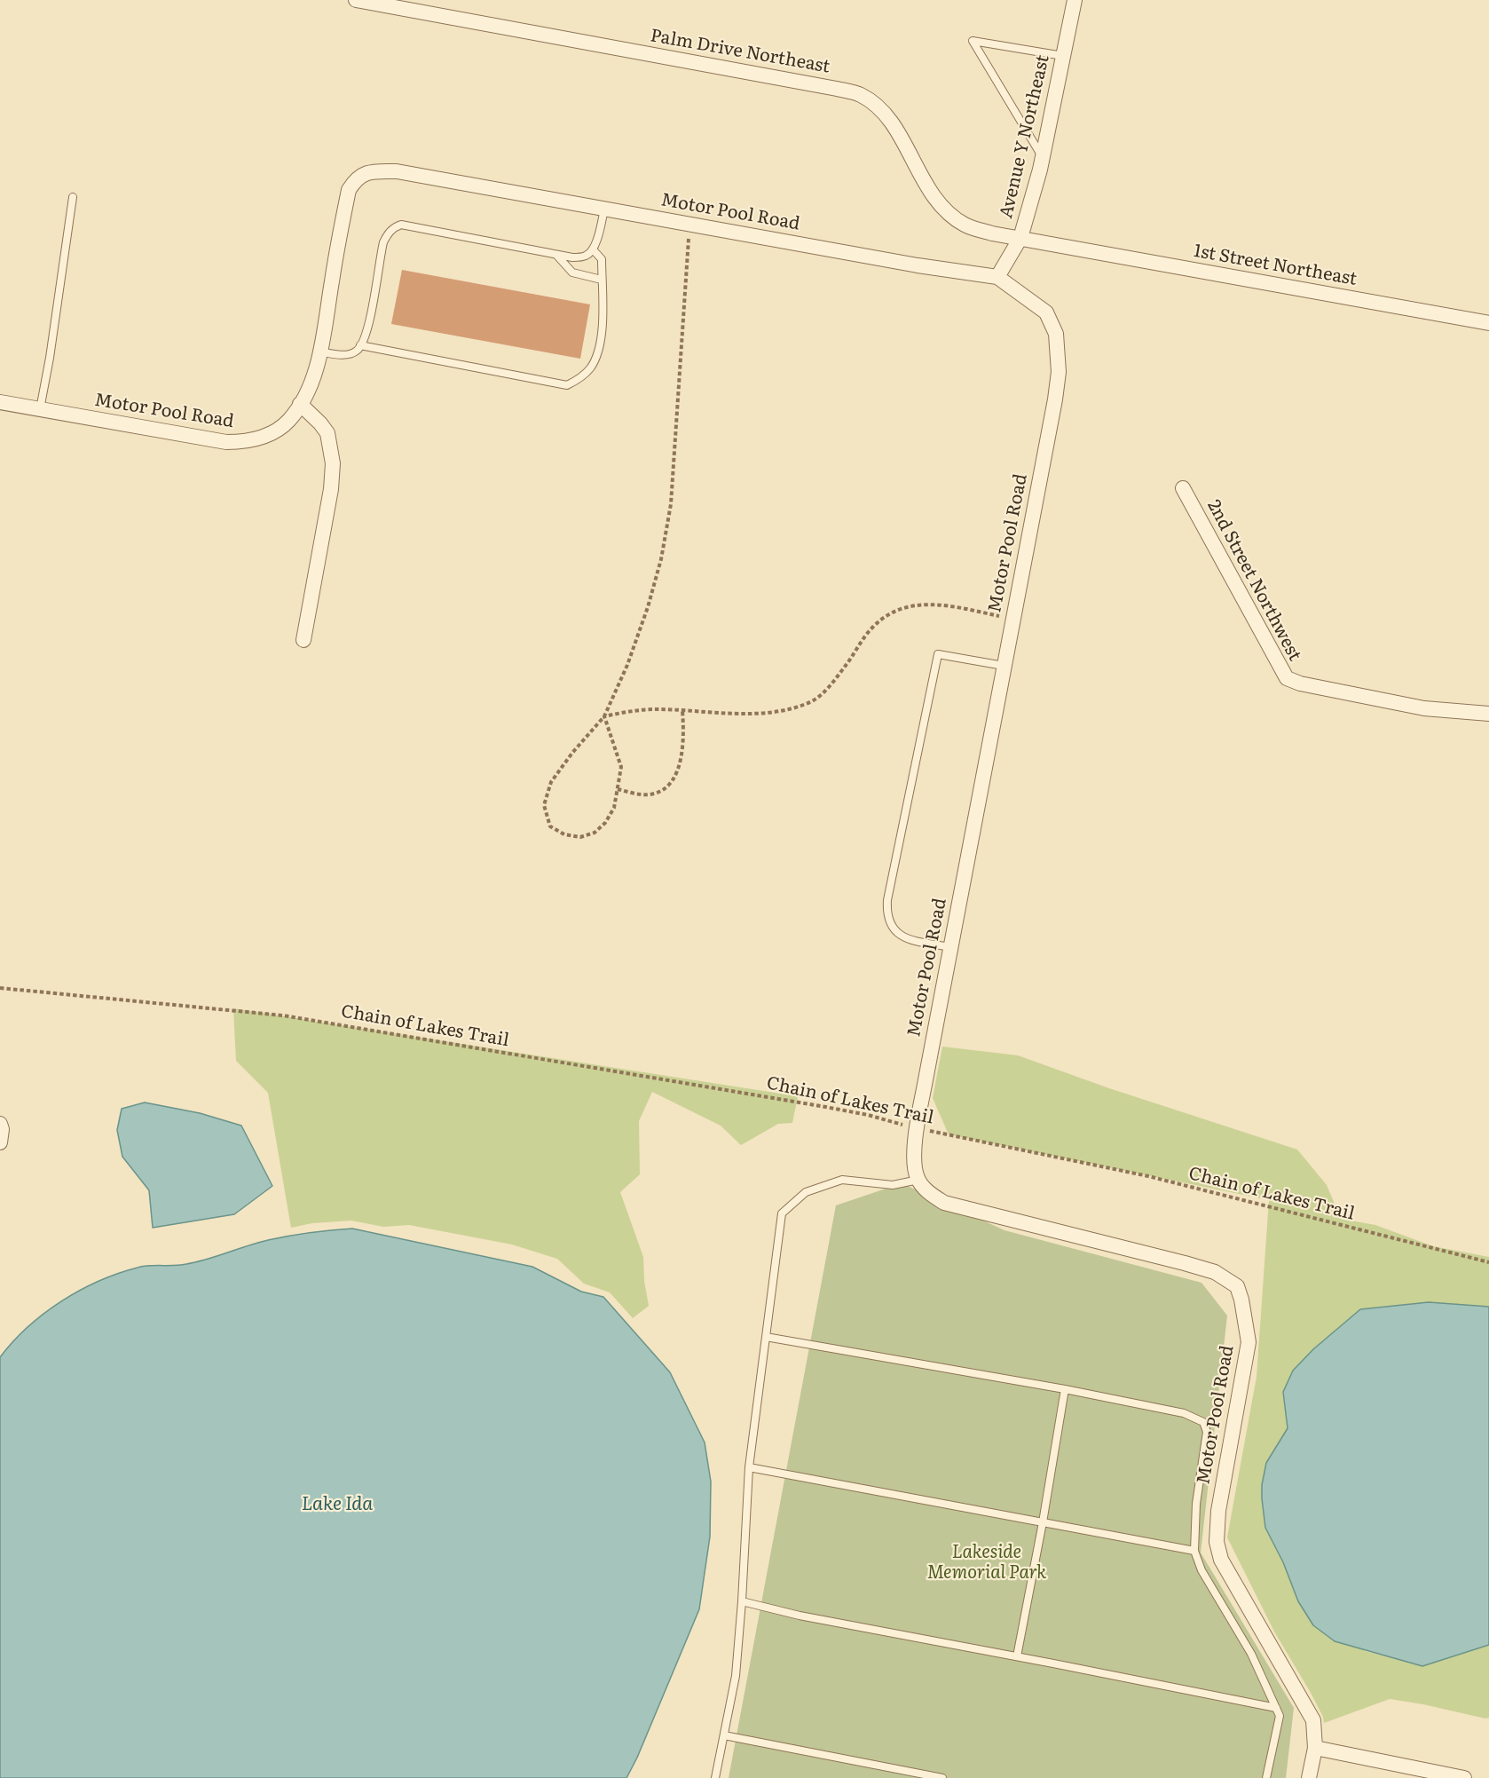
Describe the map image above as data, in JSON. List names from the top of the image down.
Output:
{
  "streets": {
    "street": [
      "Palm Drive Northeast",
      "Avenue Y Northeast",
      "Motor Pool Road",
      "1st Street Northeast",
      "2nd Street Northwest"
    ],
    "path": ["Chain of Lakes Trail"]
  },
  "crossings": [
    ["Palm Drive Northeast", "Avenue Y Northeast"],
    ["Palm Drive Northeast", "1st Street Northeast"],
    ["Avenue Y Northeast", "Motor Pool Road"],
    ["Motor Pool Road", "Chain of Lakes Trail"]
  ],
  "water": ["Lake Ida"],
  "parks": ["Lakeside Memorial Park"]
}
